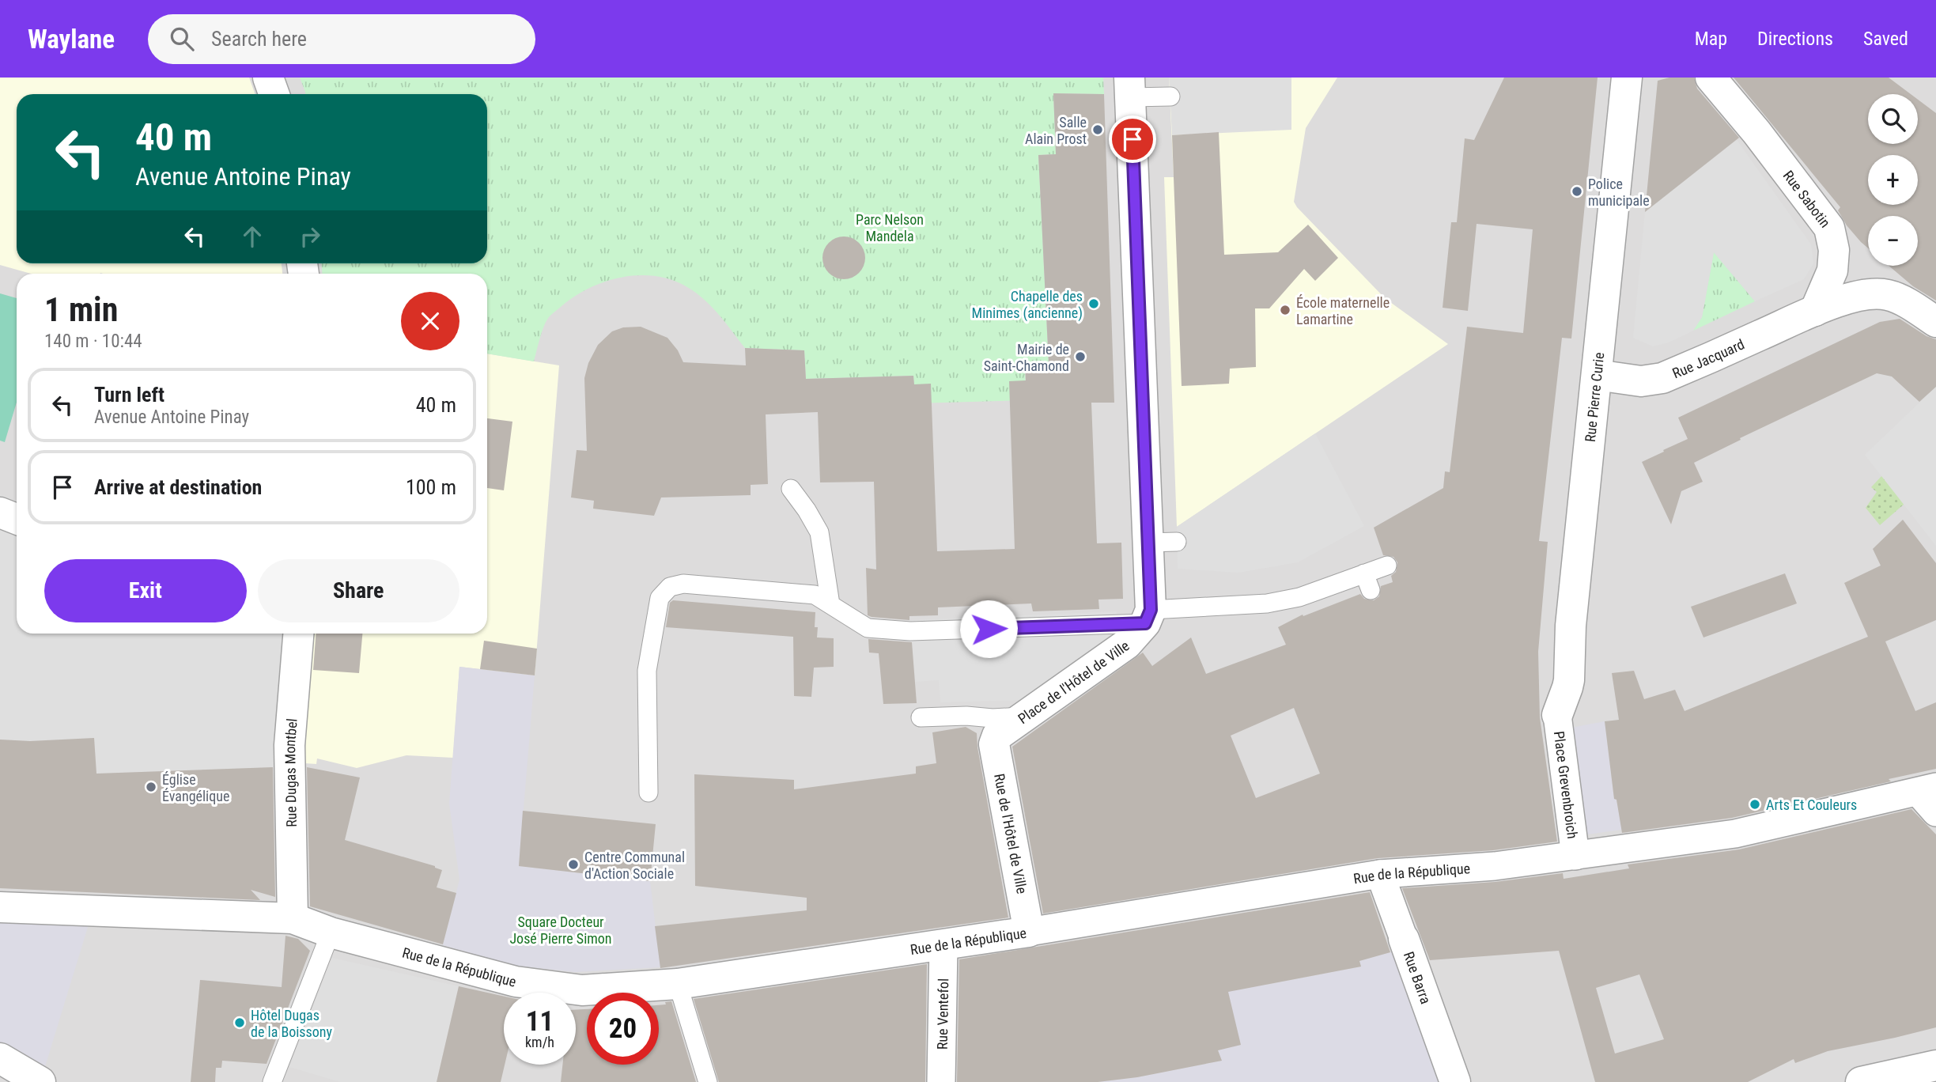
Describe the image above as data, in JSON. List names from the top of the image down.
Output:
{
  "streets": {
    "street": [
      "Rue Sabotin",
      "Rue Jacquard",
      "Rue Pierre Curie",
      "Place de l'Hôtel de Ville",
      "Rue Dugas Montbel",
      "Place Grevenbroich",
      "Rue de l'Hôtel de Ville",
      "Rue de la République",
      "Rue Barra",
      "Rue Ventefol"
    ]
  },
  "crossings": [
    ["Rue Sabotin", "Rue Jacquard"],
    ["Rue Jacquard", "Rue Pierre Curie"],
    ["Rue Pierre Curie", "Place Grevenbroich"],
    ["Place de l'Hôtel de Ville", "Rue de l'Hôtel de Ville"],
    ["Rue Dugas Montbel", "Rue de la République"],
    ["Place Grevenbroich", "Rue de la République"],
    ["Rue de l'Hôtel de Ville", "Rue de la République"],
    ["Rue de la République", "Rue Barra"],
    ["Rue de la République", "Rue Ventefol"]
  ],
  "parks": ["Parc Nelson Mandela", "Square Docteur José Pierre Simon"],
  "places": [
    "Salle Alain Prost",
    "Police municipale",
    "Chapelle des Minimes (ancienne)",
    "École maternelle Lamartine",
    "Mairie de Saint-Chamond",
    "Église Évangélique",
    "Arts Et Couleurs",
    "Centre Communal d'Action Sociale",
    "Hôtel Dugas de la Boissony"
  ],
  "page": {
    "header": "Waylane",
    "search": "Search here",
    "nav": ["Map", "Directions", "Saved"],
    "map_buttons": ["+", "−"],
    "turn": ["40 m", "Avenue Antoine Pinay"],
    "heading": ["1 min", "140 m · 10:44"],
    "list": [
      {
        "name": "Turn left",
        "note": "Avenue Antoine Pinay",
        "value": "40 m"
      },
      {
        "name": "Arrive at destination",
        "value": "100 m"
      }
    ],
    "buttons": ["Exit", "Share"],
    "speed": "11 km/h",
    "limit": "20"
  }
}
